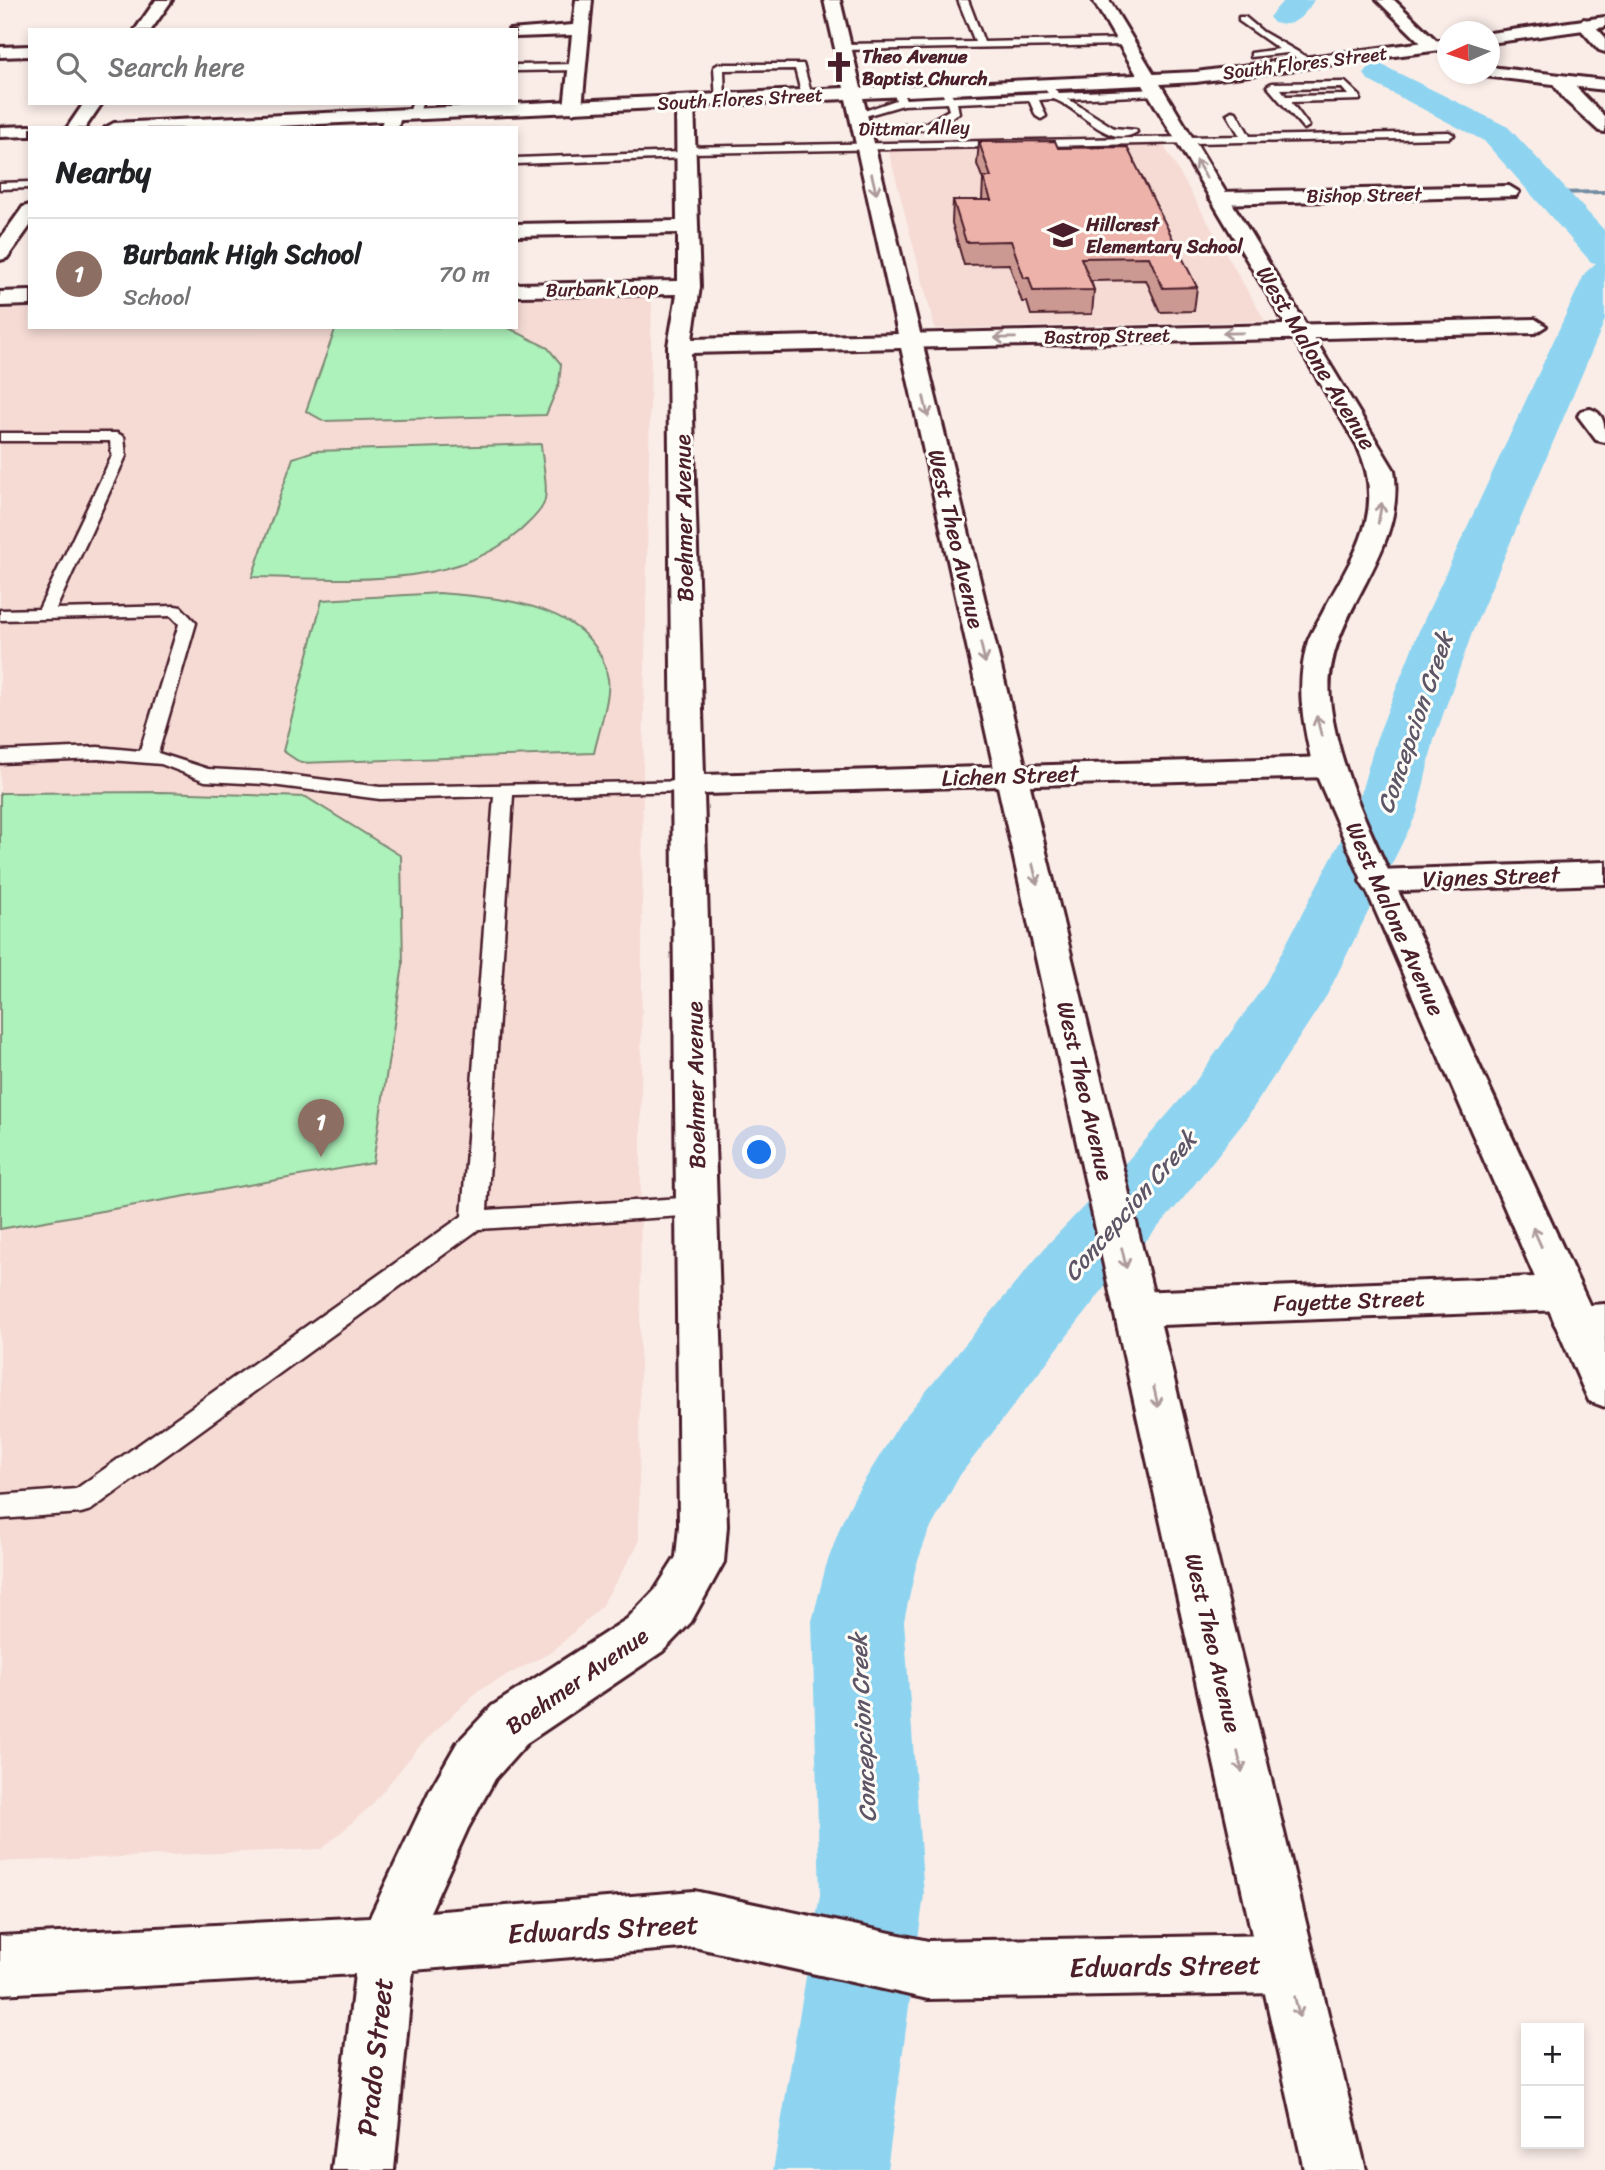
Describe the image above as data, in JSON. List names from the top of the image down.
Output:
{
  "streets": {
    "street": [
      "South Flores Street",
      "Bishop Street",
      "Burbank Loop",
      "Bastrop Street",
      "West Malone Avenue",
      "Boehmer Avenue",
      "West Theo Avenue",
      "Lichen Street",
      "Vignes Street",
      "Fayette Street",
      "Edwards Street",
      "Prado Street"
    ],
    "lane": ["Dittmar Alley"]
  },
  "crossings": [
    ["South Flores Street", "West Malone Avenue"],
    ["South Flores Street", "Boehmer Avenue"],
    ["South Flores Street", "West Theo Avenue"],
    ["Dittmar Alley", "West Malone Avenue"],
    ["Dittmar Alley", "Boehmer Avenue"],
    ["Dittmar Alley", "West Theo Avenue"],
    ["Bishop Street", "West Malone Avenue"],
    ["Burbank Loop", "Boehmer Avenue"],
    ["Bastrop Street", "West Malone Avenue"],
    ["Bastrop Street", "Boehmer Avenue"],
    ["Bastrop Street", "West Theo Avenue"],
    ["West Malone Avenue", "Lichen Street"],
    ["West Malone Avenue", "Vignes Street"],
    ["West Malone Avenue", "Fayette Street"],
    ["Boehmer Avenue", "Lichen Street"],
    ["Boehmer Avenue", "Edwards Street"],
    ["Boehmer Avenue", "Prado Street"],
    ["West Theo Avenue", "Lichen Street"],
    ["West Theo Avenue", "Fayette Street"],
    ["West Theo Avenue", "Edwards Street"],
    ["Edwards Street", "Prado Street"]
  ],
  "one_way": ["Bastrop Street", "West Malone Avenue", "West Theo Avenue"],
  "water": ["Concepcion Creek"],
  "places": {
    "church": ["Theo Avenue Baptist Church"],
    "school or university": ["Hillcrest Elementary School"]
  },
  "north": "left",
  "page": {
    "search": "Search here",
    "heading": "Nearby",
    "list": [
      {
        "mark": "1",
        "name": "Burbank High School",
        "note": "School",
        "value": "70 m"
      }
    ],
    "pins": "1",
    "map_buttons": ["+", "−"]
  }
}
